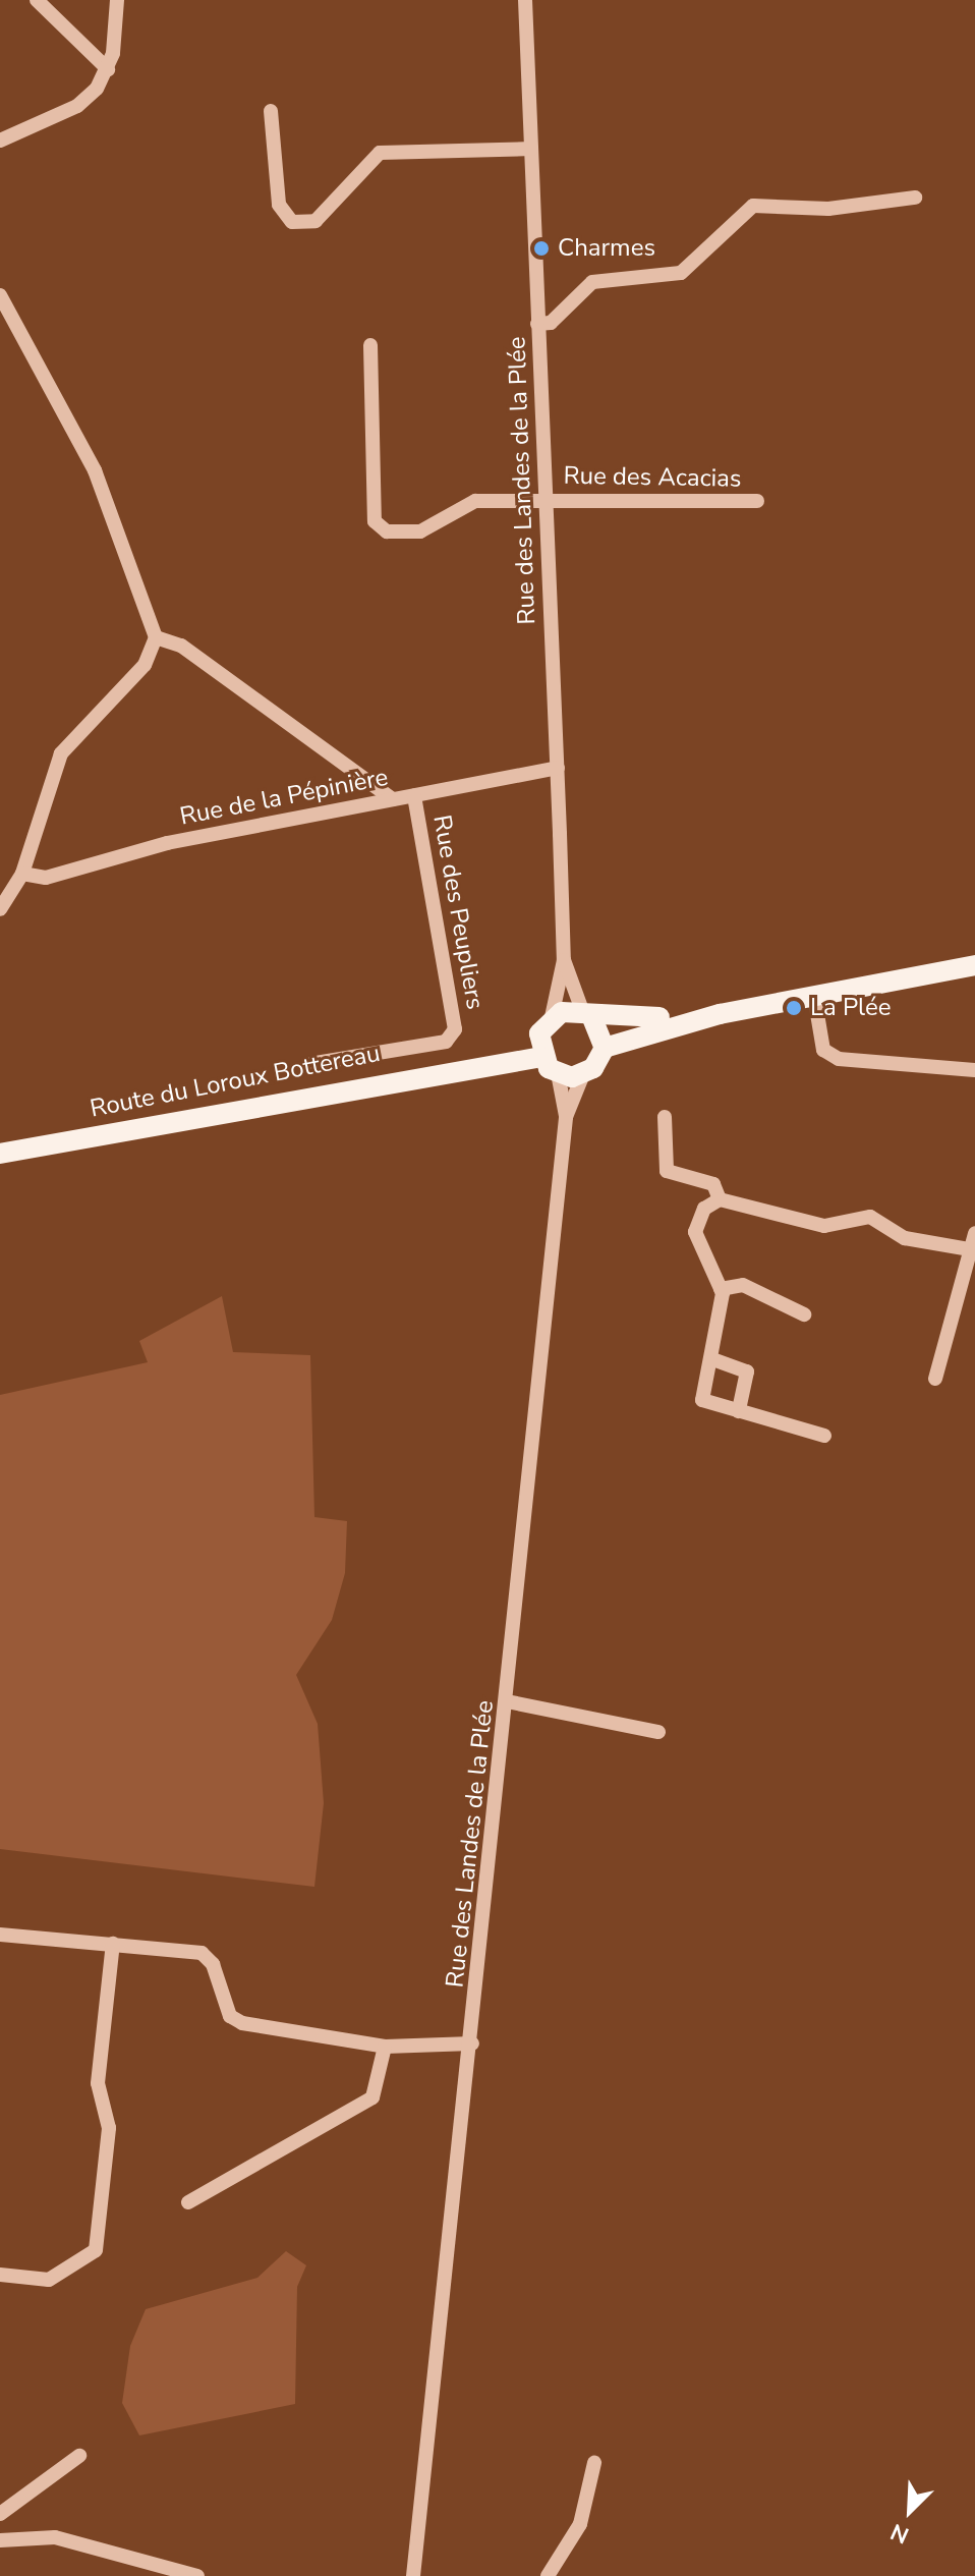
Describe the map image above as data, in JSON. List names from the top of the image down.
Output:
{
  "streets": {
    "main road": ["Route du Loroux Bottereau"],
    "street": [
      "Rue des Acacias",
      "Rue des Landes de la Plée",
      "Rue de la Pépinière",
      "Rue des Peupliers"
    ]
  },
  "crossings": [
    ["Rue des Acacias", "Rue des Landes de la Plée"],
    ["Rue des Landes de la Plée", "Rue de la Pépinière"],
    ["Rue des Landes de la Plée", "Route du Loroux Bottereau"],
    ["Rue de la Pépinière", "Rue des Peupliers"]
  ],
  "places": ["Charmes", "La Plée"],
  "north": "bottom left"
}
